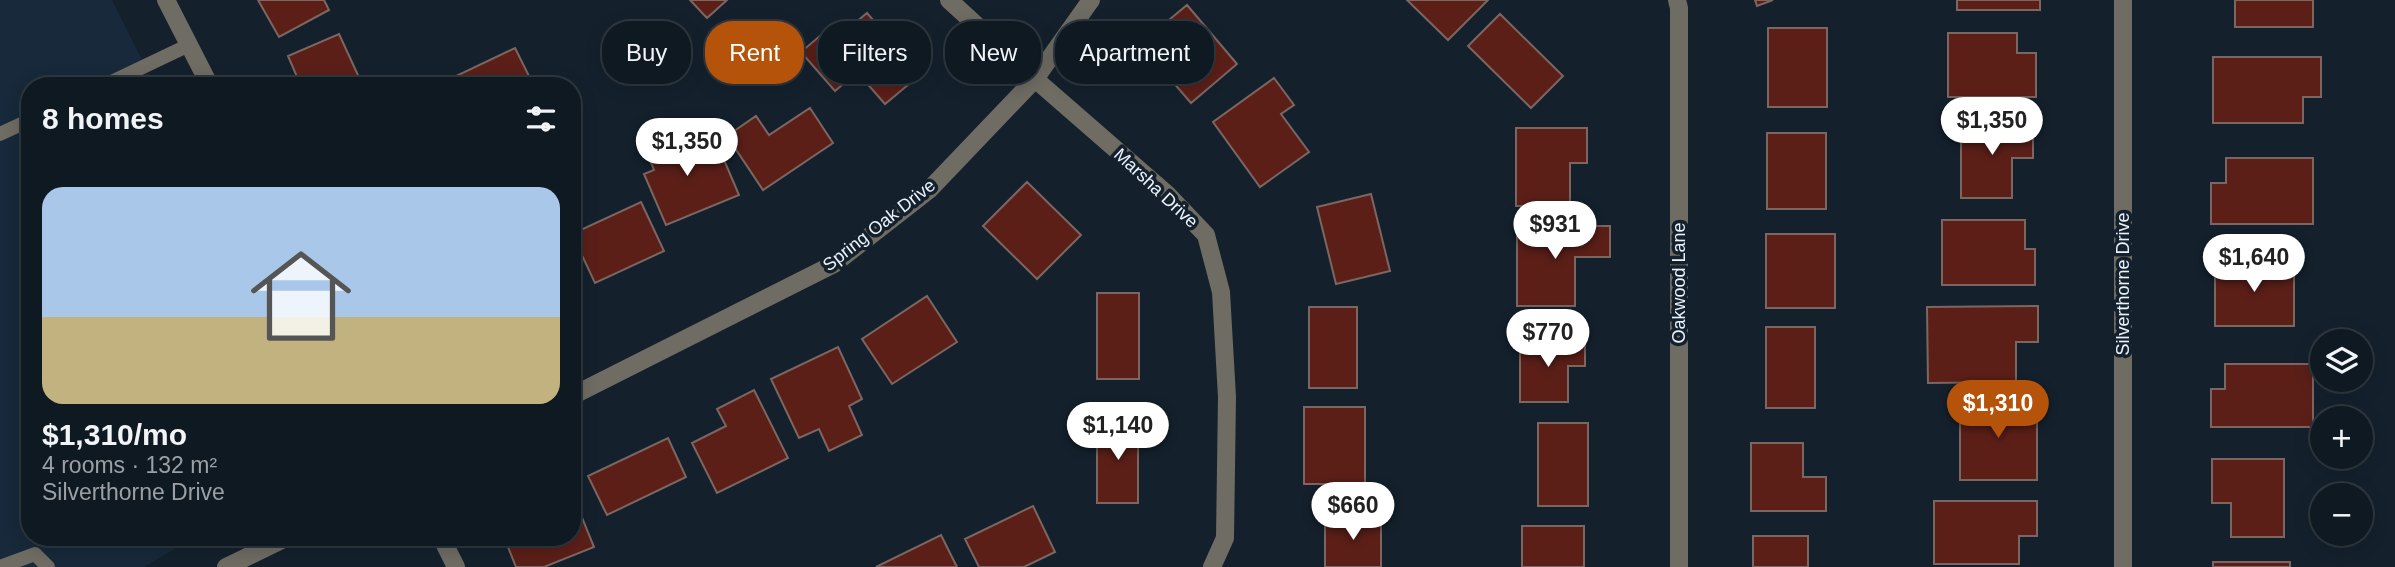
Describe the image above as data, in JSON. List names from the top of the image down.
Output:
{
  "streets": {
    "street": [
      "Marsha Drive",
      "Spring Oak Drive",
      "Oakwood Lane",
      "Silverthorne Drive"
    ]
  },
  "page": {
    "chip": [
      "Buy",
      "Rent",
      "Filters",
      "New",
      "Apartment"
    ],
    "heading": "8 homes",
    "price": [
      "$1,350",
      "$1,350",
      "$931",
      "$1,640",
      "$770",
      "$1,310",
      "$1,140",
      "$660"
    ],
    "list": [
      {
        "name": "$1,310/mo",
        "note": "4 rooms · 132 m² · Silverthorne Drive"
      }
    ],
    "map_buttons": ["+", "−"]
  }
}
